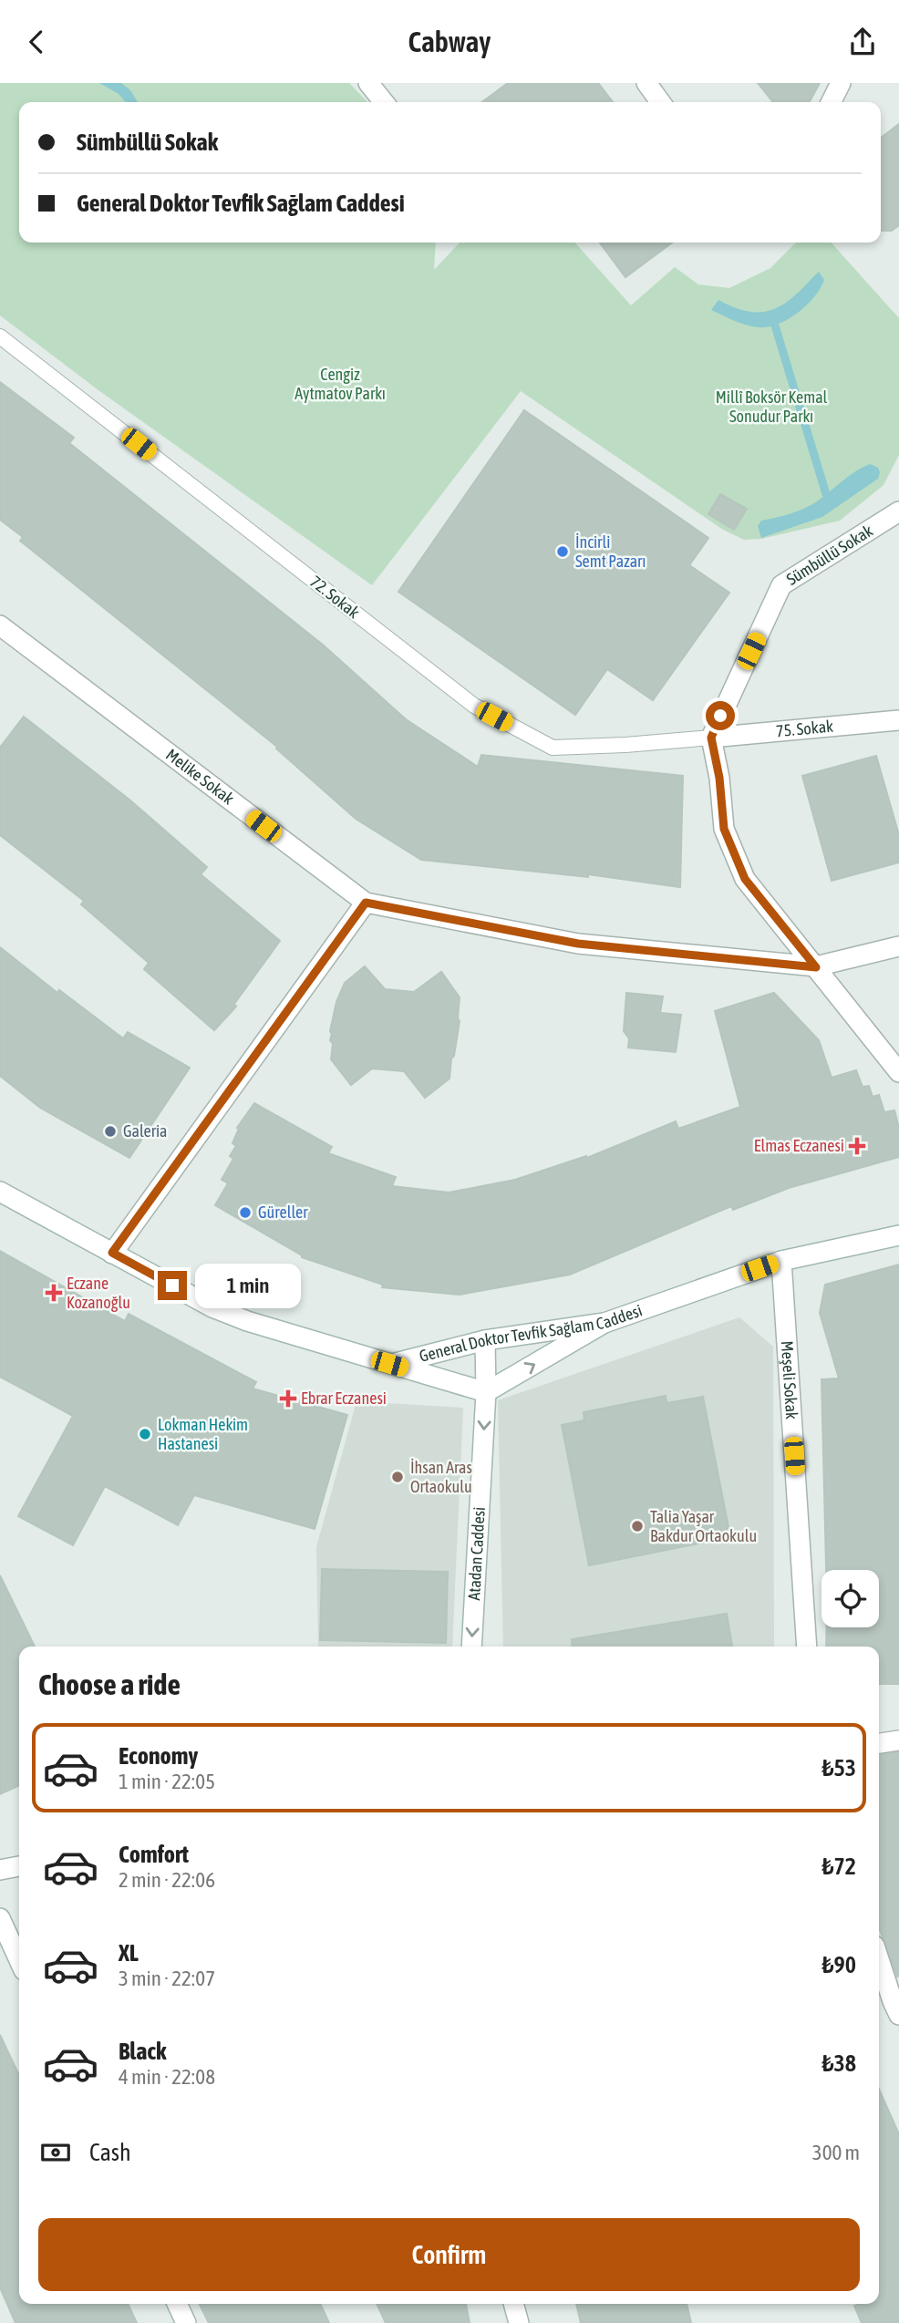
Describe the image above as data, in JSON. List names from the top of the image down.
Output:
{
  "streets": {
    "street": [
      "Sümbüllü Sokak",
      "75. Sokak",
      "Melike Sokak",
      "General Doktor Tevfik Sağlam Caddesi",
      "Meşeli Sokak",
      "Atadan Caddesi"
    ],
    "lane": ["72. Sokak"]
  },
  "crossings": [
    ["Sümbüllü Sokak", "72. Sokak"],
    ["Sümbüllü Sokak", "75. Sokak"],
    ["72. Sokak", "75. Sokak"],
    ["General Doktor Tevfik Sağlam Caddesi", "Meşeli Sokak"],
    ["General Doktor Tevfik Sağlam Caddesi", "Atadan Caddesi"]
  ],
  "one_way": ["Atadan Caddesi"],
  "parks": ["Cengiz Aytmatov Parkı", "Millî Boksör Kemal Sonudur Parkı"],
  "places": {
    "other": [
      "İncirli Semt Pazarı",
      "Galeria",
      "Güreller",
      "Lokman Hekim Hastanesi",
      "İhsan Aras Ortaokulu",
      "Talia Yaşar Bakdur Ortaokulu"
    ],
    "health": ["Elmas Eczanesi", "Eczane Kozanoğlu", "Ebrar Eczanesi"]
  },
  "page": {
    "header": "Cabway",
    "banner": ["Sümbüllü Sokak", "General Doktor Tevfik Sağlam Caddesi"],
    "bubble": "1 min",
    "heading": "Choose a ride",
    "list": [
      {
        "name": "Economy",
        "note": "1 min · 22:05",
        "value": "₺53"
      },
      {
        "name": "Comfort",
        "note": "2 min · 22:06",
        "value": "₺72"
      },
      {
        "name": "XL",
        "note": "3 min · 22:07",
        "value": "₺90"
      },
      {
        "name": "Black",
        "note": "4 min · 22:08",
        "value": "₺38"
      }
    ],
    "pay": ["Cash", "300 m"],
    "buttons": "Confirm"
  }
}
